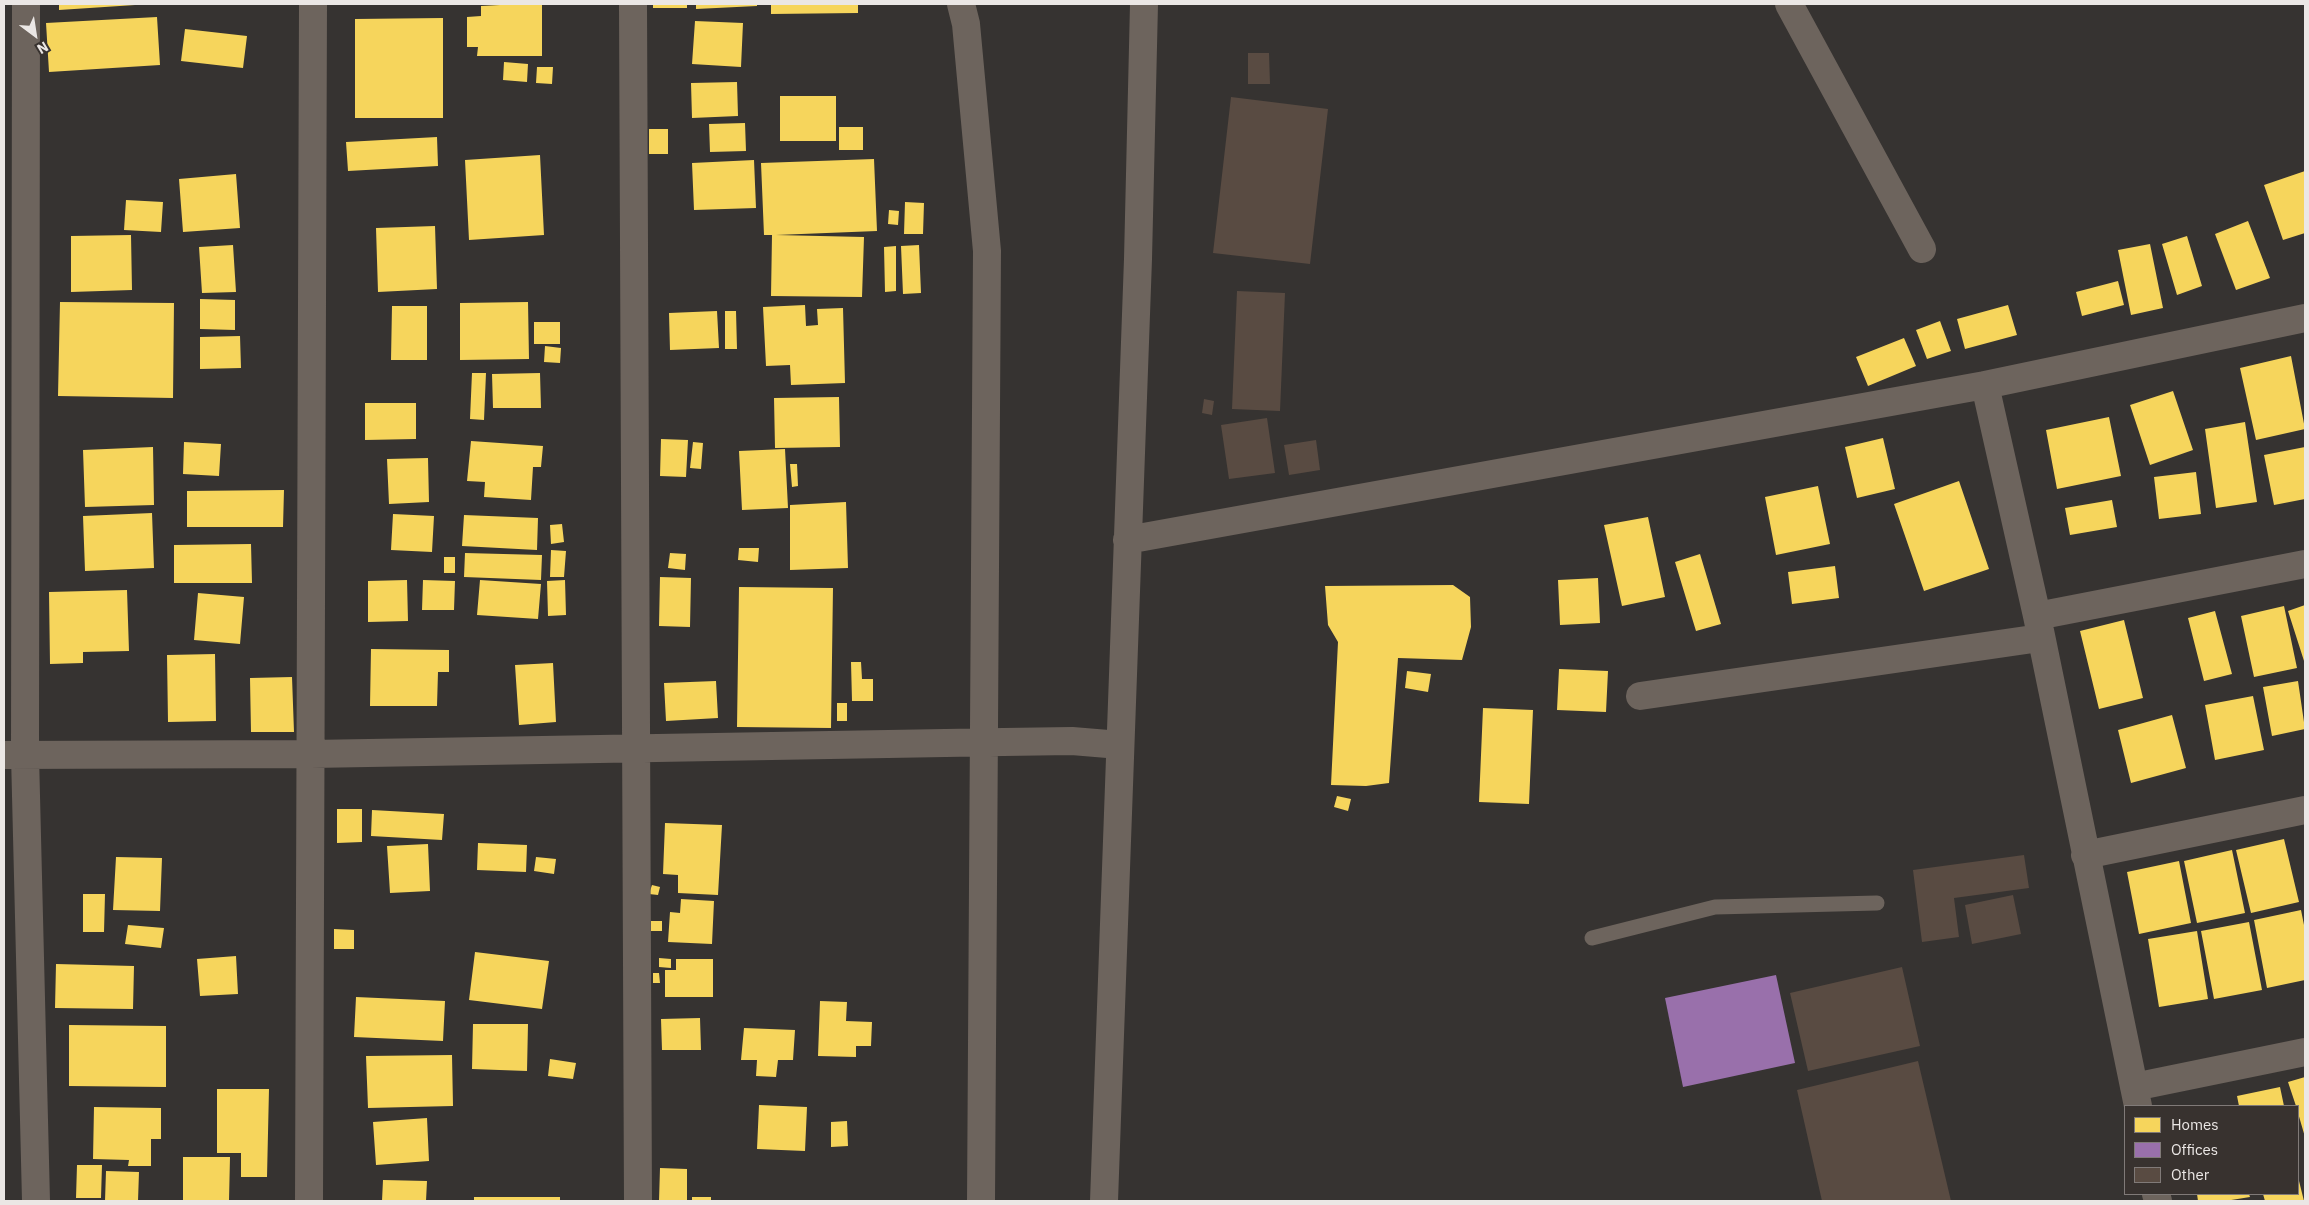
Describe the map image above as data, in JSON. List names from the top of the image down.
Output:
{
  "legend": ["Homes", "Offices", "Other"],
  "north": "bottom right"
}
